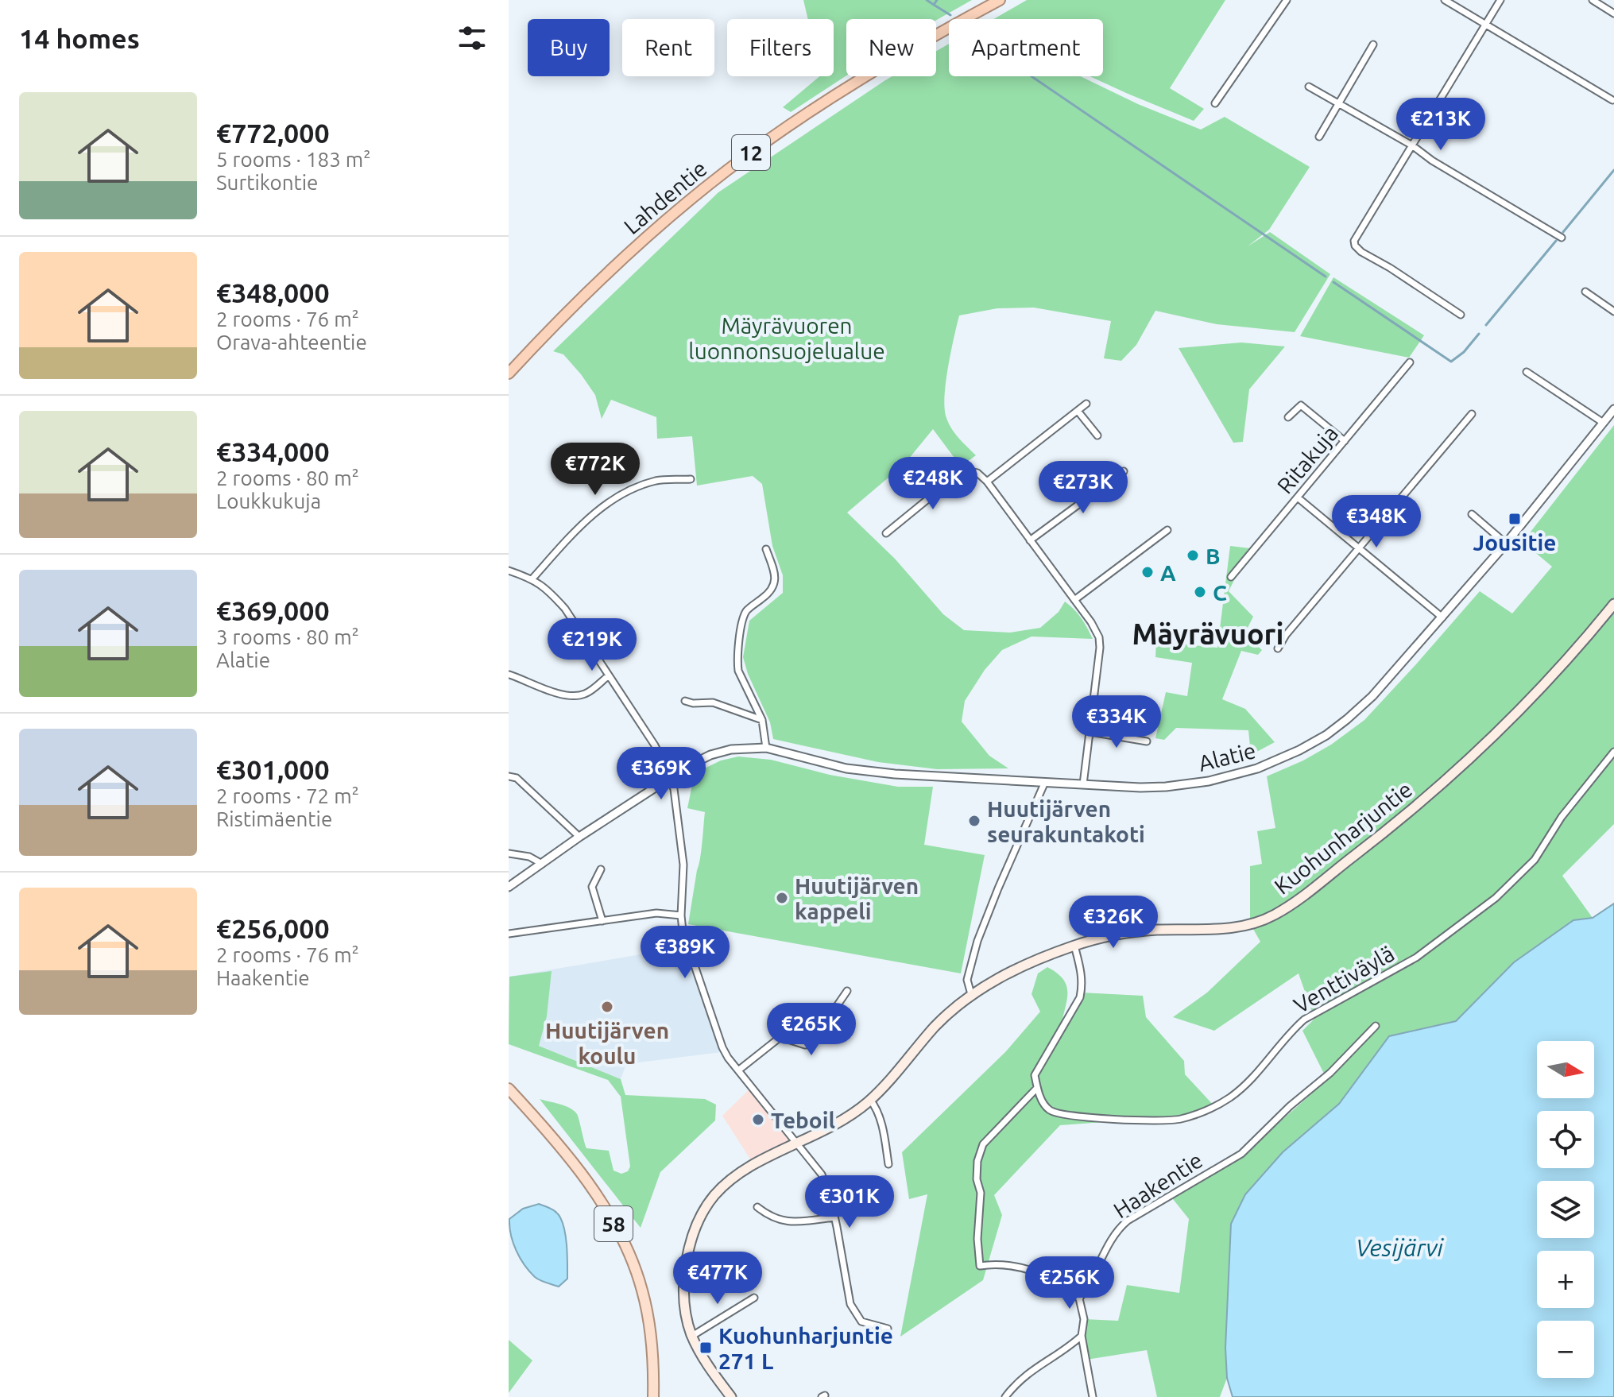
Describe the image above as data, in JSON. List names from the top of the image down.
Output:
{
  "streets": {
    "highway": ["12", "Lahdentie"],
    "main road": ["Kuohunharjuntie", "58"],
    "street": [
      "Ritakuja",
      "Alatie",
      "Venttiväylä",
      "Haakentie"
    ]
  },
  "districts": ["Mäyrävuori"],
  "water": ["Vesijärvi"],
  "parks": ["Mäyrävuoren luonnonsuojelualue"],
  "places": {
    "transit": ["Jousitie", "Kuohunharjuntie 271 L"],
    "other": [
      "B",
      "A",
      "C",
      "Huutijärven seurakuntakoti",
      "Huutijärven kappeli",
      "Huutijärven koulu",
      "Teboil"
    ]
  },
  "north": "right",
  "page": {
    "heading": "14 homes",
    "chip": [
      "Buy",
      "Rent",
      "Filters",
      "New",
      "Apartment"
    ],
    "list": [
      {
        "name": "€772,000",
        "note": "5 rooms · 183 m² · Surtikontie"
      },
      {
        "name": "€348,000",
        "note": "2 rooms · 76 m² · Orava-ahteentie"
      },
      {
        "name": "€334,000",
        "note": "2 rooms · 80 m² · Loukkukuja"
      },
      {
        "name": "€369,000",
        "note": "3 rooms · 80 m² · Alatie"
      },
      {
        "name": "€301,000",
        "note": "2 rooms · 72 m² · Ristimäentie"
      },
      {
        "name": "€256,000",
        "note": "2 rooms · 76 m² · Haakentie"
      }
    ],
    "price": [
      "€213K",
      "€772K",
      "€248K",
      "€273K",
      "€348K",
      "€219K",
      "€334K",
      "€369K",
      "€326K",
      "€389K",
      "€265K",
      "€301K",
      "€477K",
      "€256K"
    ],
    "map_buttons": ["+", "−"]
  }
}
